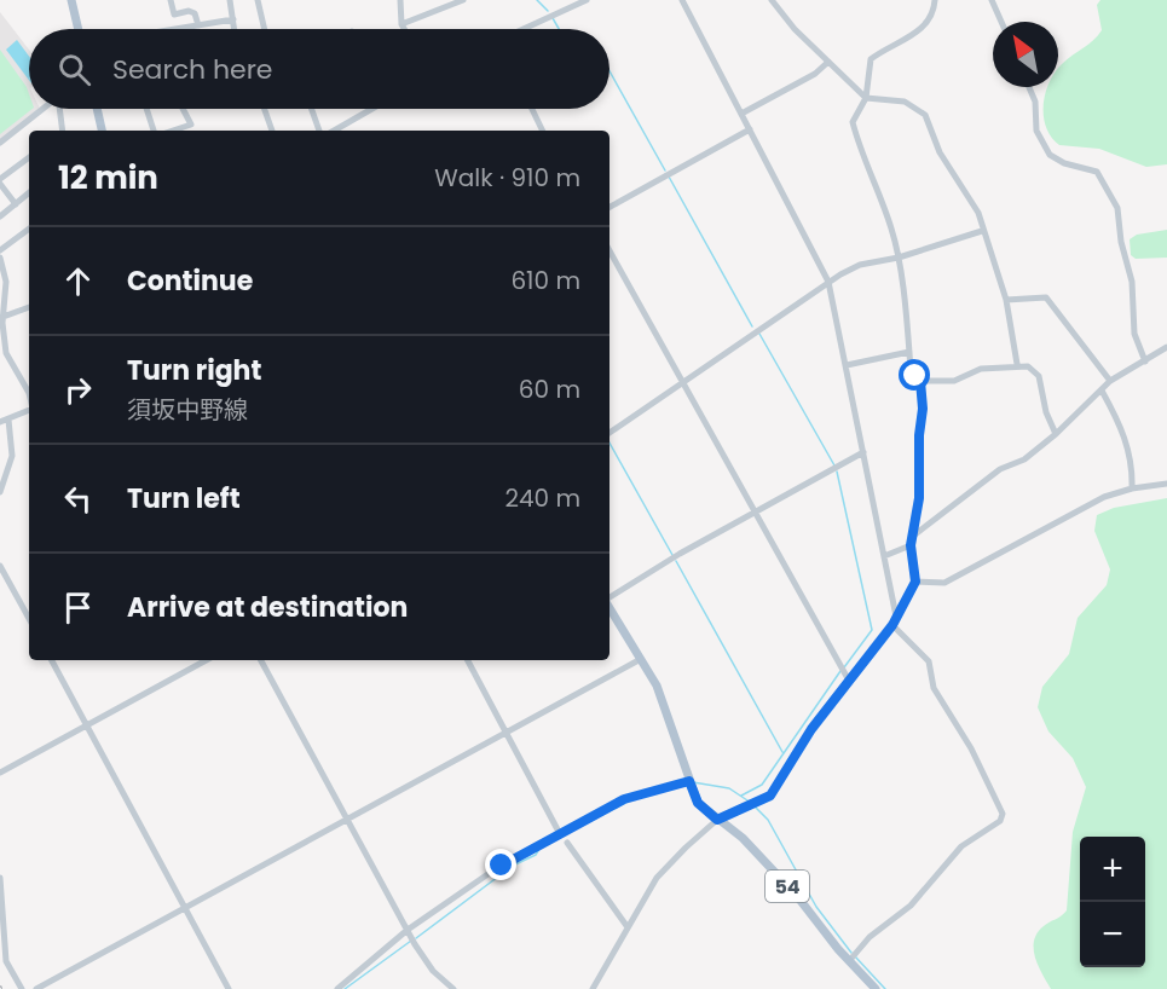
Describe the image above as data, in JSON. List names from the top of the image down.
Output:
{
  "streets": {
    "main road": ["54"]
  },
  "north": "top left",
  "page": {
    "search": "Search here",
    "heading": ["12 min", "Walk · 910 m"],
    "list": [
      ["Continue", "610 m"],
      ["Turn right", "須坂中野線", "60 m"],
      ["Turn left", "240 m"],
      "Arrive at destination"
    ],
    "map_buttons": ["+", "−"]
  }
}
